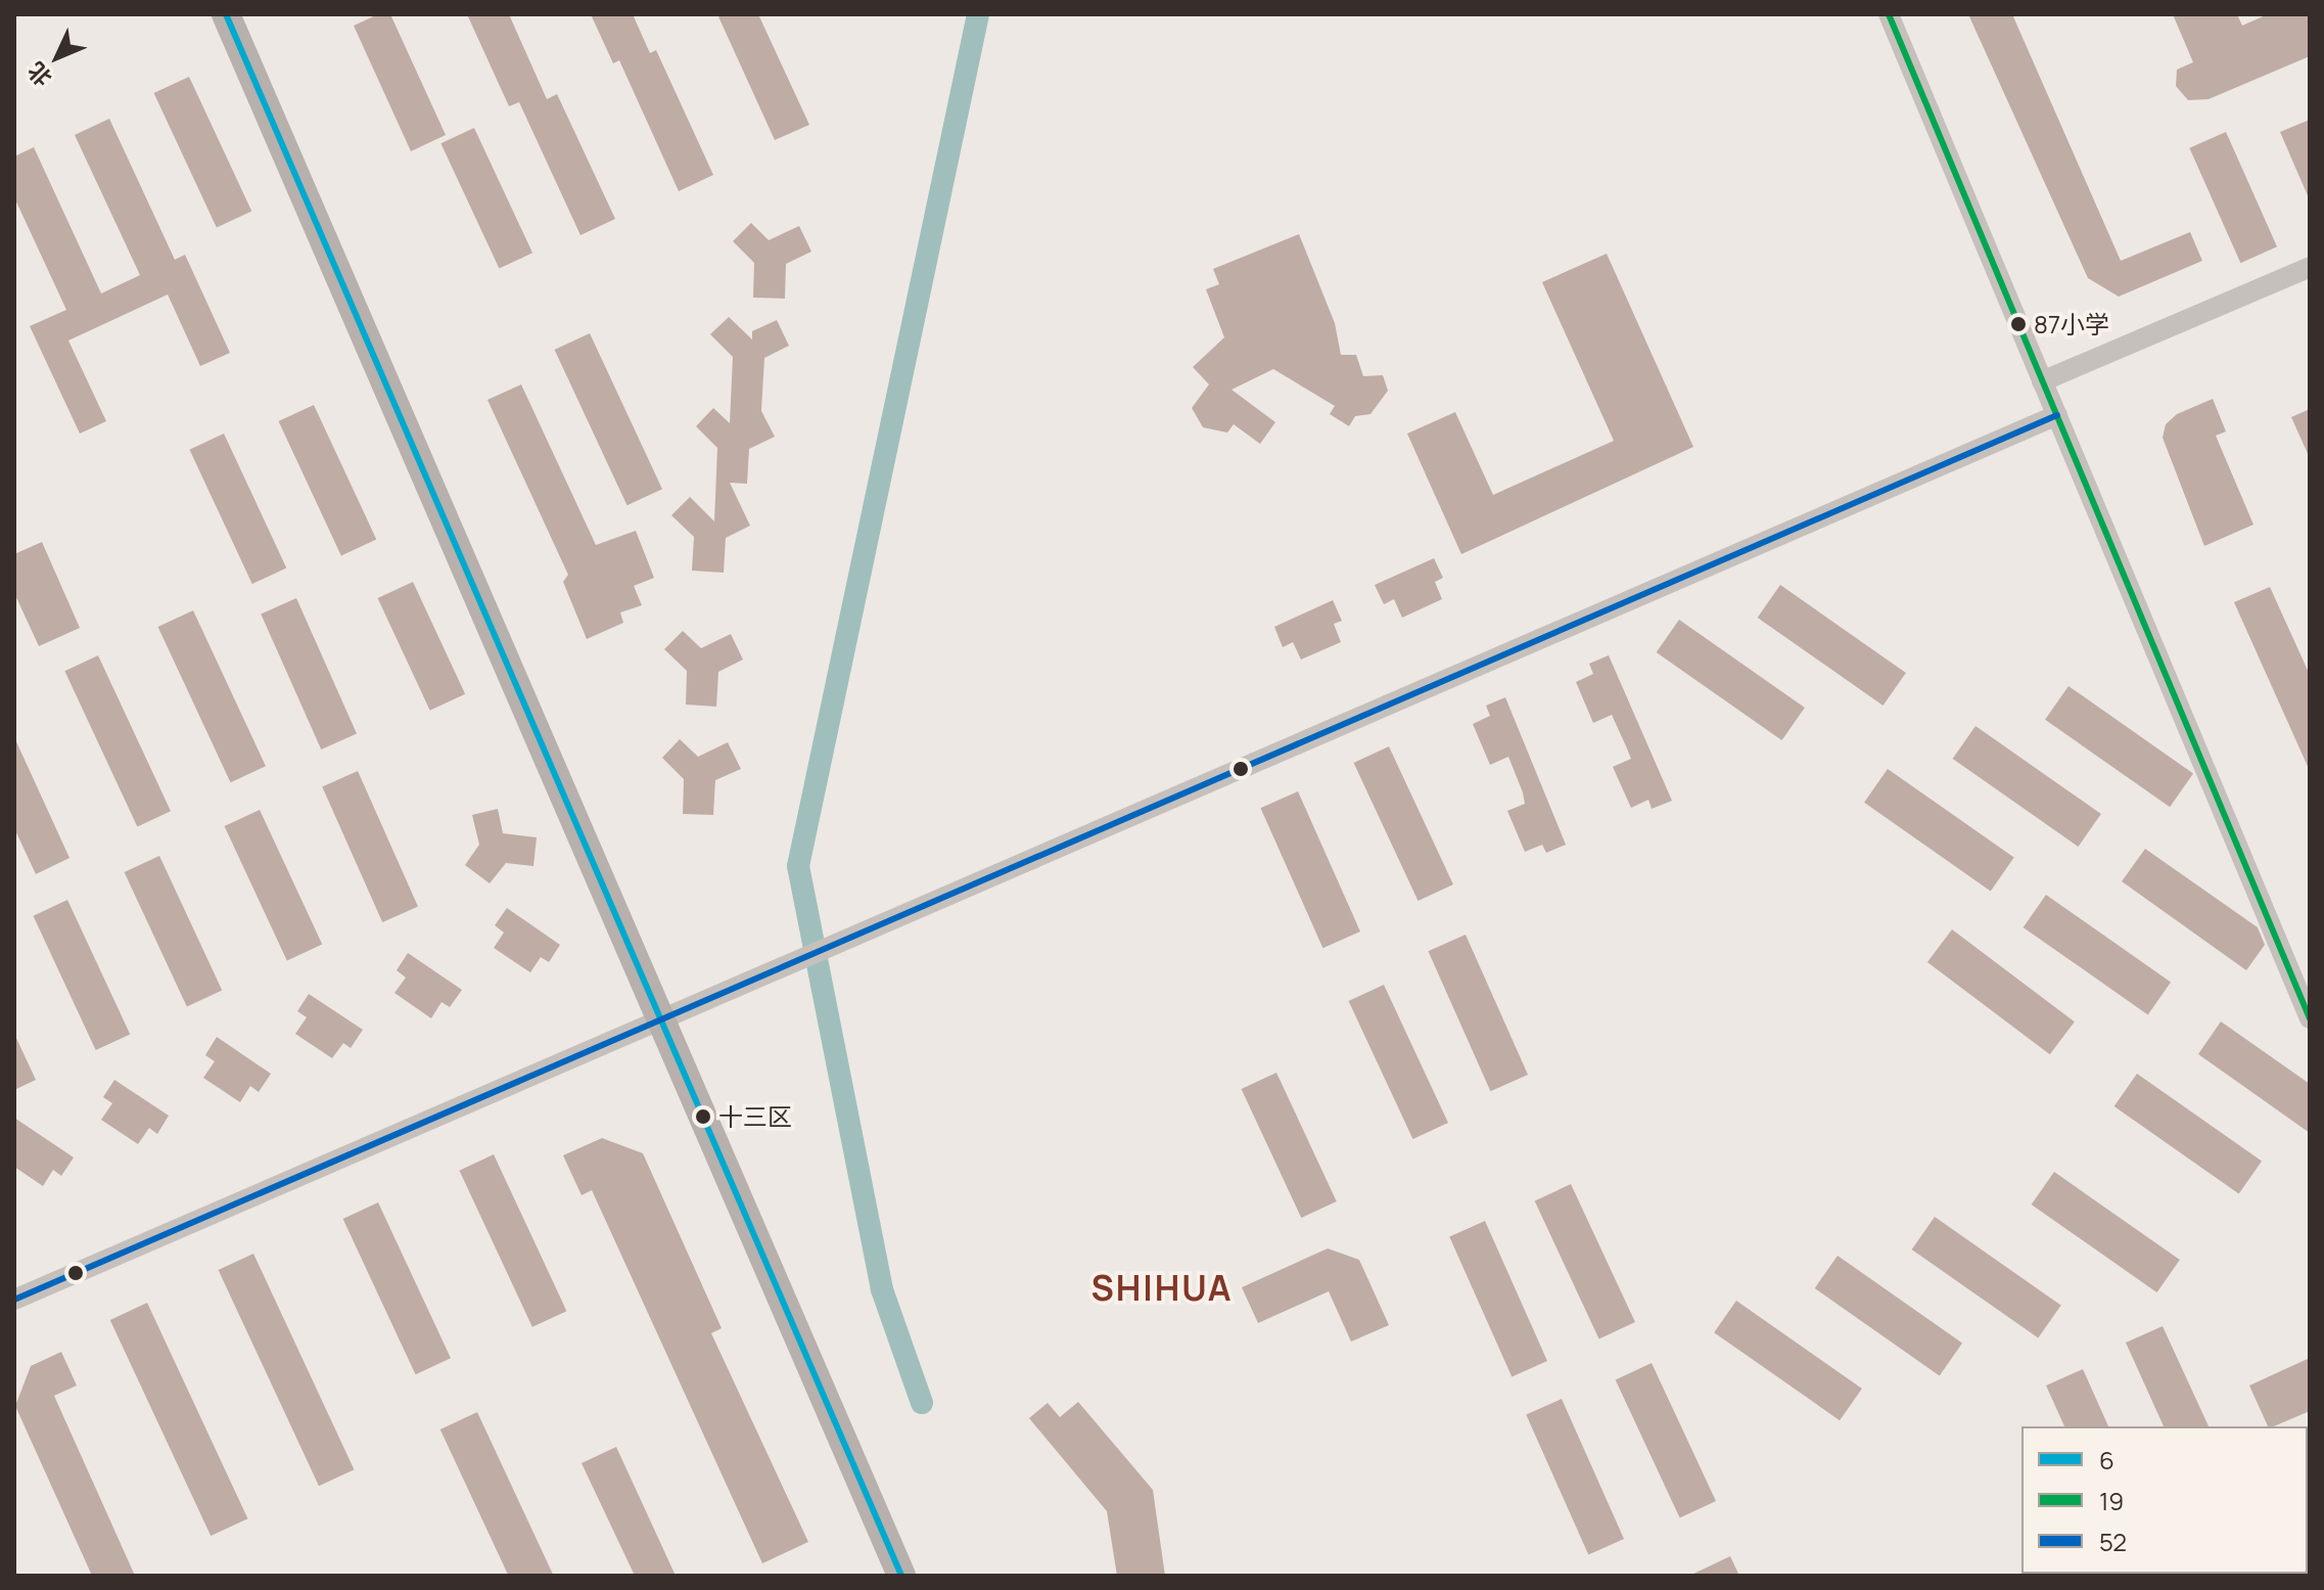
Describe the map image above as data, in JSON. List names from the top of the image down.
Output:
{
  "districts": ["SHIHUA"],
  "places": ["87小学", "十三区"],
  "lines": ["transit line 6", "transit line 19", "transit line 52"],
  "legend": ["6", "19", "52"],
  "north": "bottom left"
}
